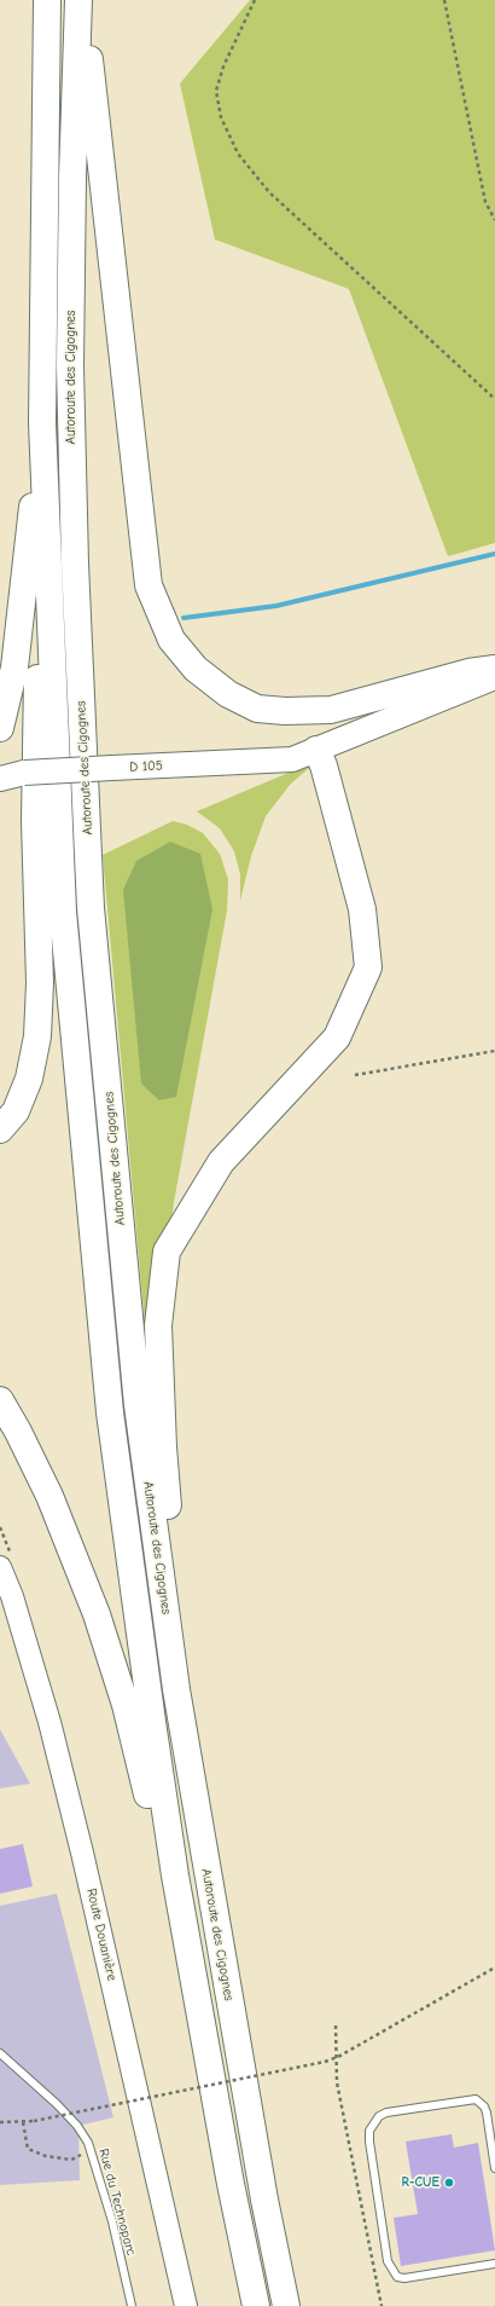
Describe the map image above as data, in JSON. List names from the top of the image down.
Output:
{
  "streets": {
    "highway": ["Autoroute des Cigognes"],
    "main road": ["D 105", "Route Douanière"],
    "lane": ["Rue du Technoparc"]
  },
  "places": ["R-CUE"]
}
